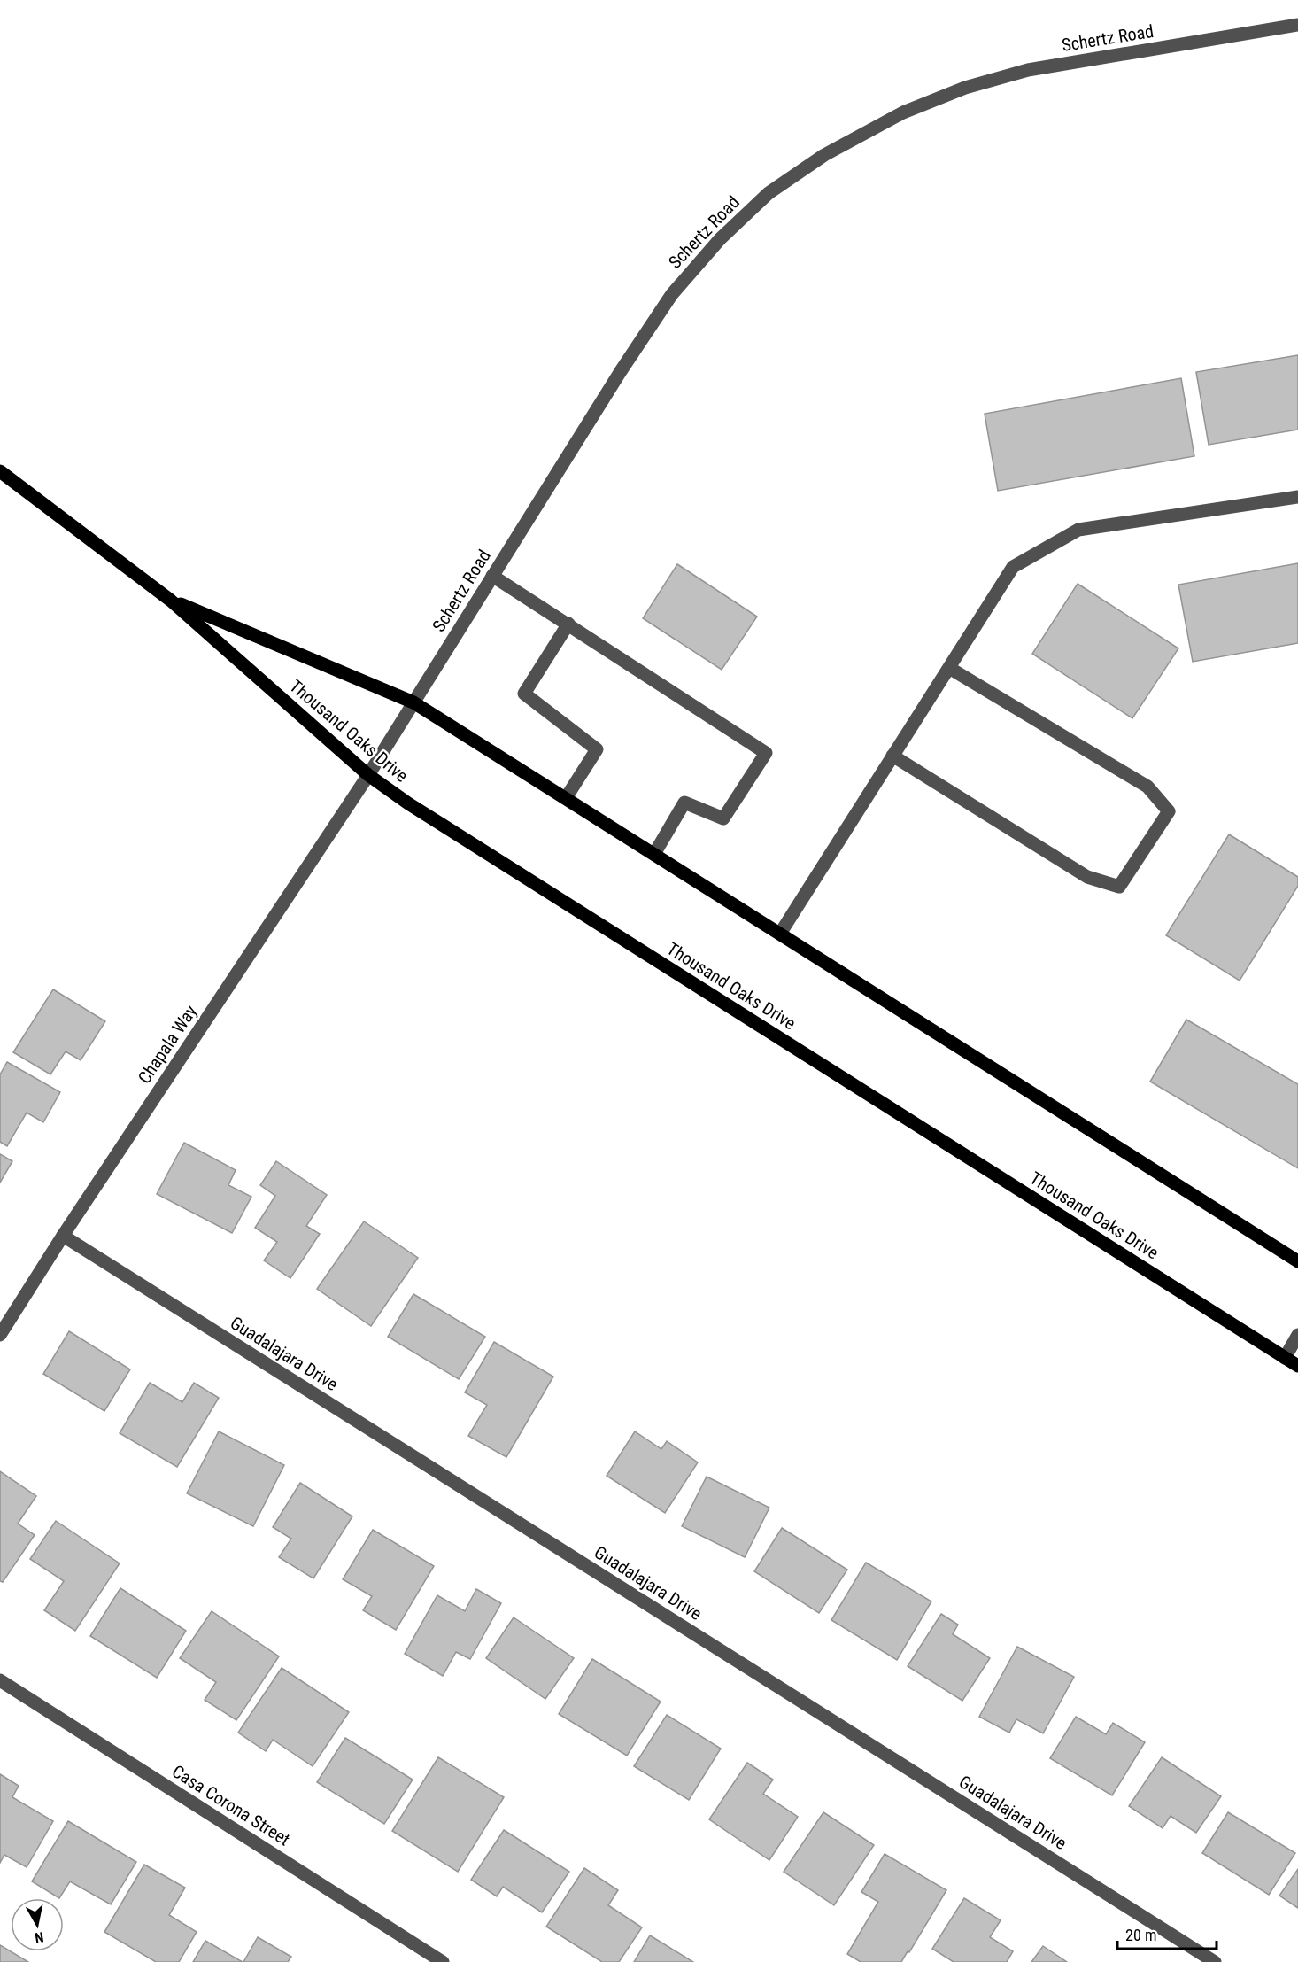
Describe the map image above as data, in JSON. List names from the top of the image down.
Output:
{
  "streets": {
    "main road": ["Thousand Oaks Drive"],
    "street": [
      "Schertz Road",
      "Chapala Way",
      "Guadalajara Drive",
      "Casa Corona Street"
    ]
  },
  "crossings": [
    ["Schertz Road", "Thousand Oaks Drive"],
    ["Schertz Road", "Chapala Way"],
    ["Thousand Oaks Drive", "Chapala Way"],
    ["Chapala Way", "Guadalajara Drive"]
  ],
  "scale_bar": "20 m",
  "north": "bottom"
}
